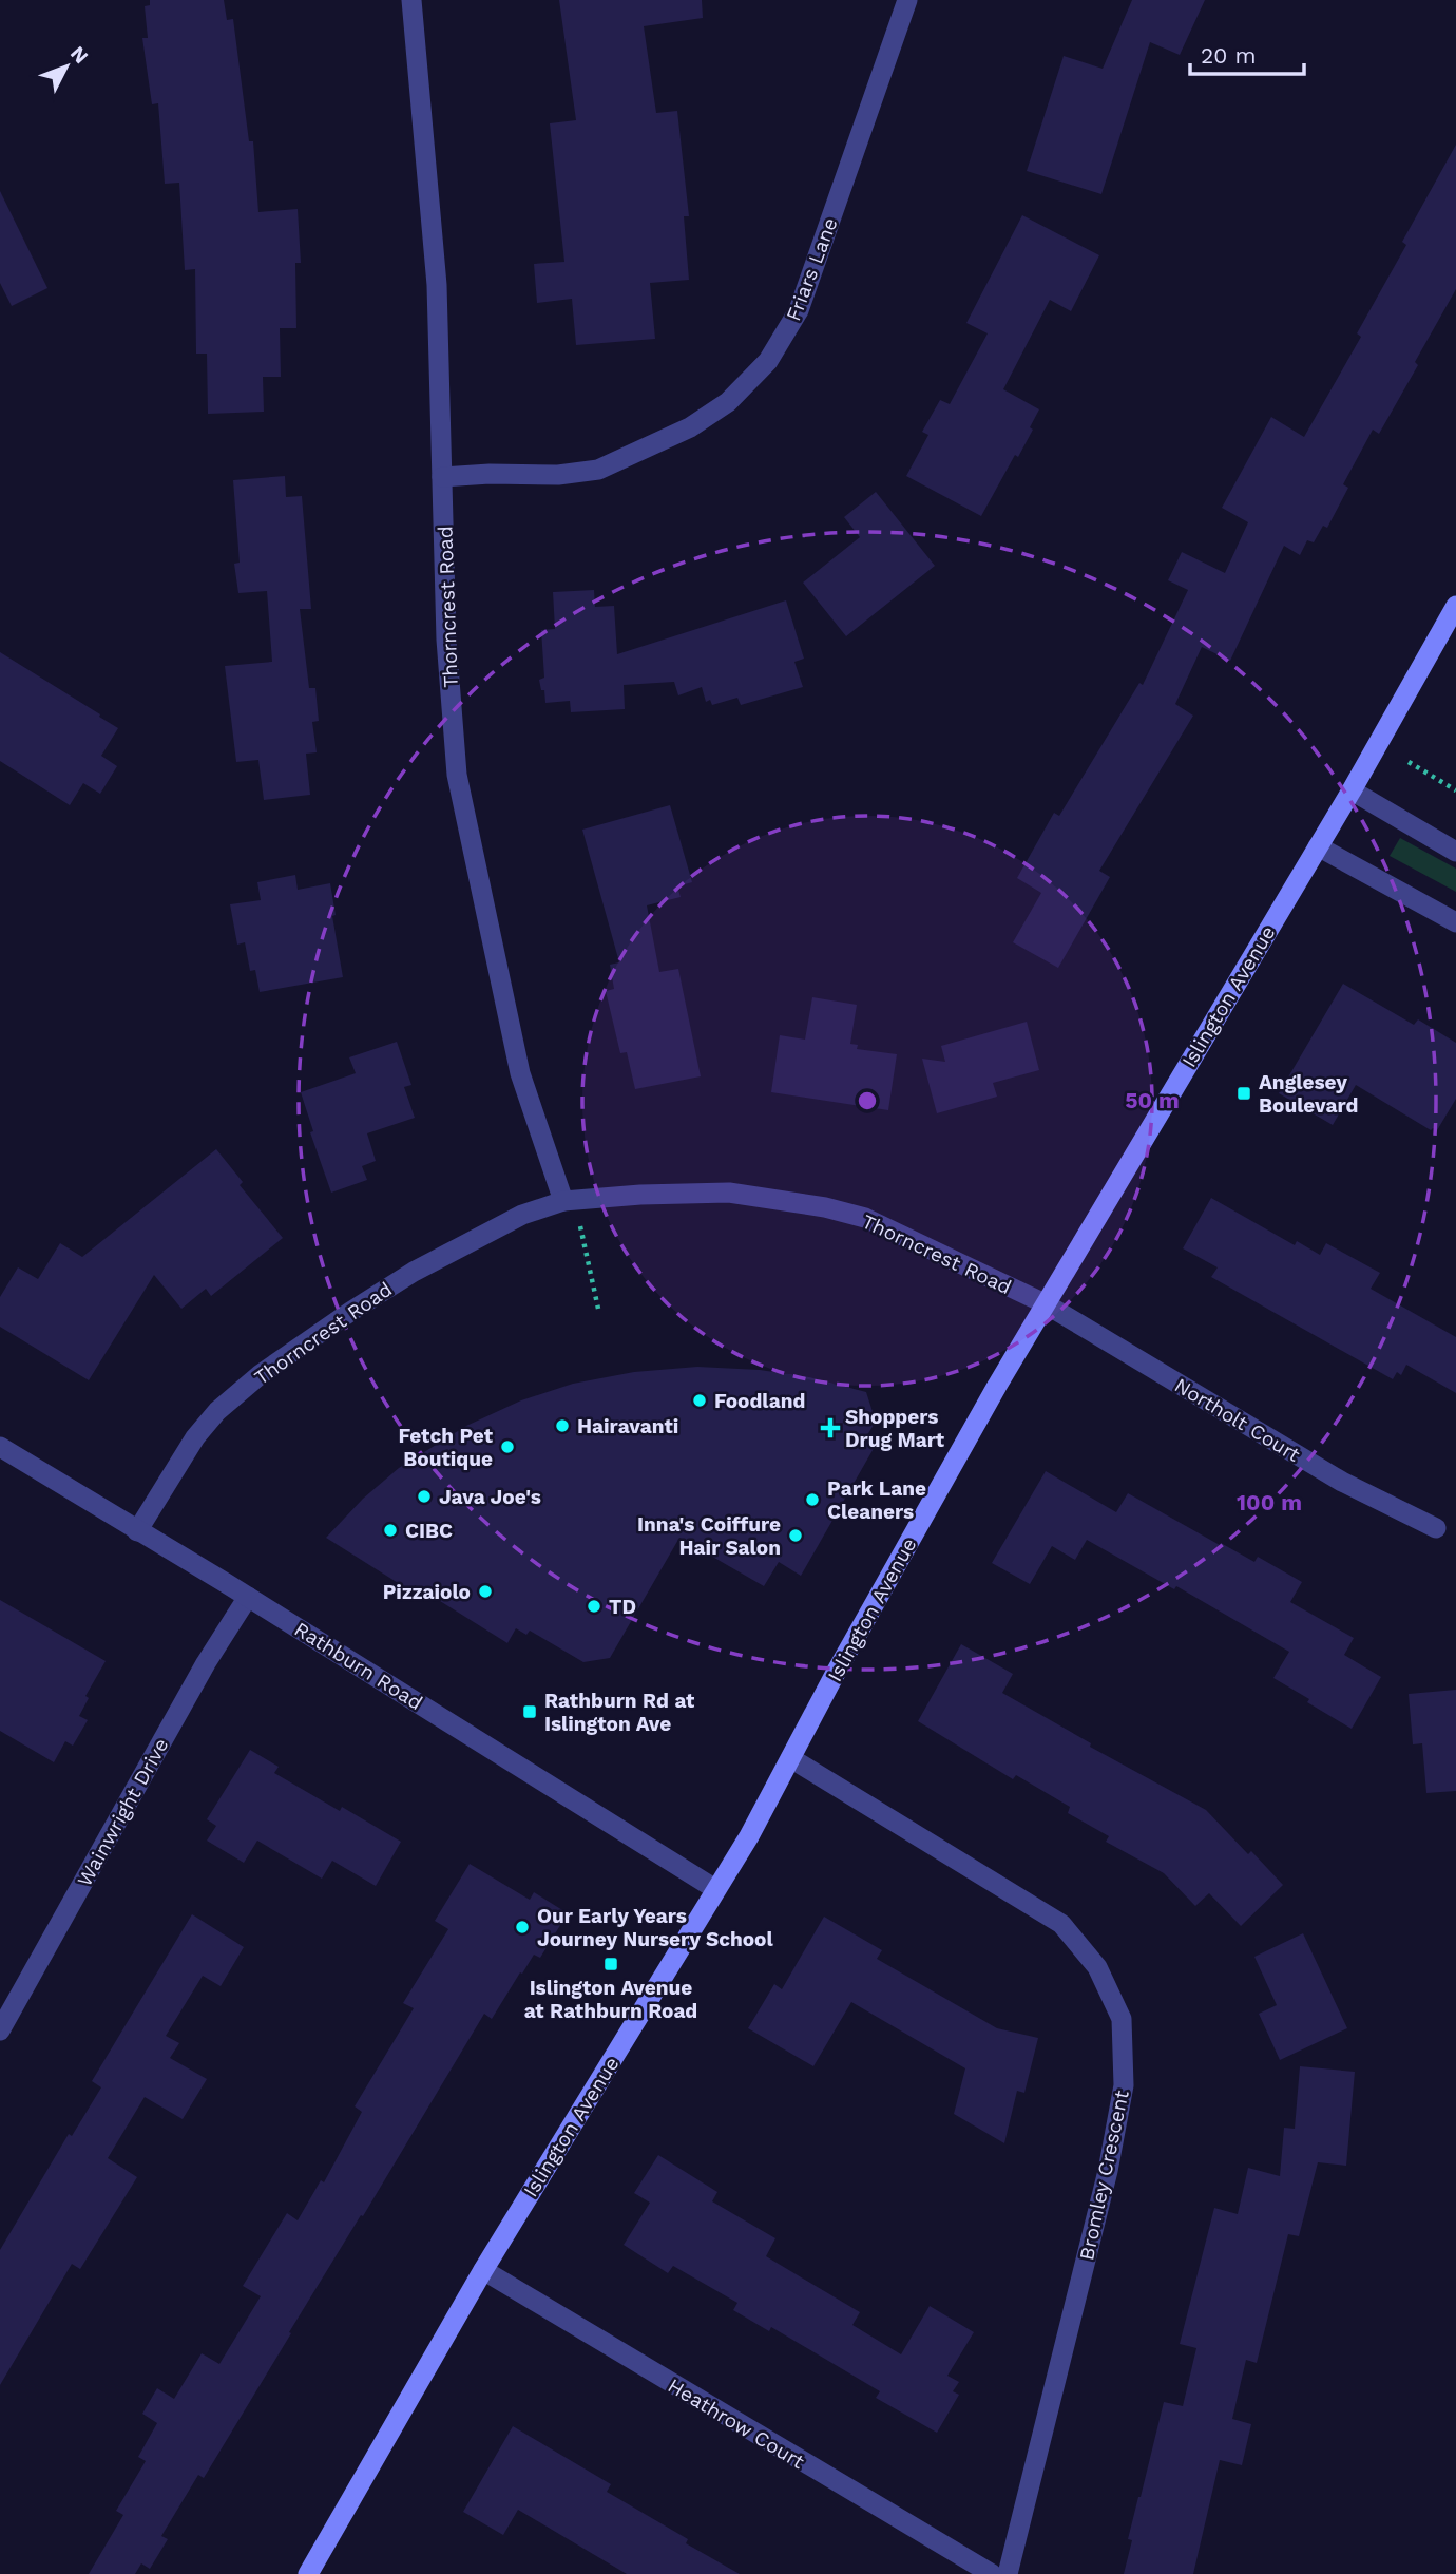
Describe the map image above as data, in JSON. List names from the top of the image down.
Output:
{
  "streets": {
    "main road": ["Islington Avenue"],
    "street": [
      "Friars Lane",
      "Thorncrest Road",
      "Northolt Court",
      "Rathburn Road",
      "Wainwright Drive",
      "Bromley Crescent",
      "Heathrow Court"
    ]
  },
  "crossings": [
    ["Friars Lane", "Thorncrest Road"],
    ["Thorncrest Road", "Islington Avenue"],
    ["Thorncrest Road", "Northolt Court"],
    ["Thorncrest Road", "Rathburn Road"],
    ["Islington Avenue", "Northolt Court"],
    ["Islington Avenue", "Rathburn Road"],
    ["Islington Avenue", "Bromley Crescent"],
    ["Islington Avenue", "Heathrow Court"],
    ["Rathburn Road", "Wainwright Drive"]
  ],
  "places": {
    "transit": ["Anglesey Boulevard", "Rathburn Rd at Islington Ave", "Islington Avenue at Rathburn Road"],
    "other": [
      "Foodland",
      "Hairavanti",
      "Fetch Pet Boutique",
      "Java Joe's",
      "Park Lane Cleaners",
      "CIBC",
      "Inna's Coiffure Hair Salon",
      "Pizzaiolo",
      "TD",
      "Our Early Years Journey Nursery School"
    ],
    "health": ["Shoppers Drug Mart"]
  },
  "scale_bar": "20 m",
  "north": "top right",
  "rings": ["50 m", "100 m"]
}
